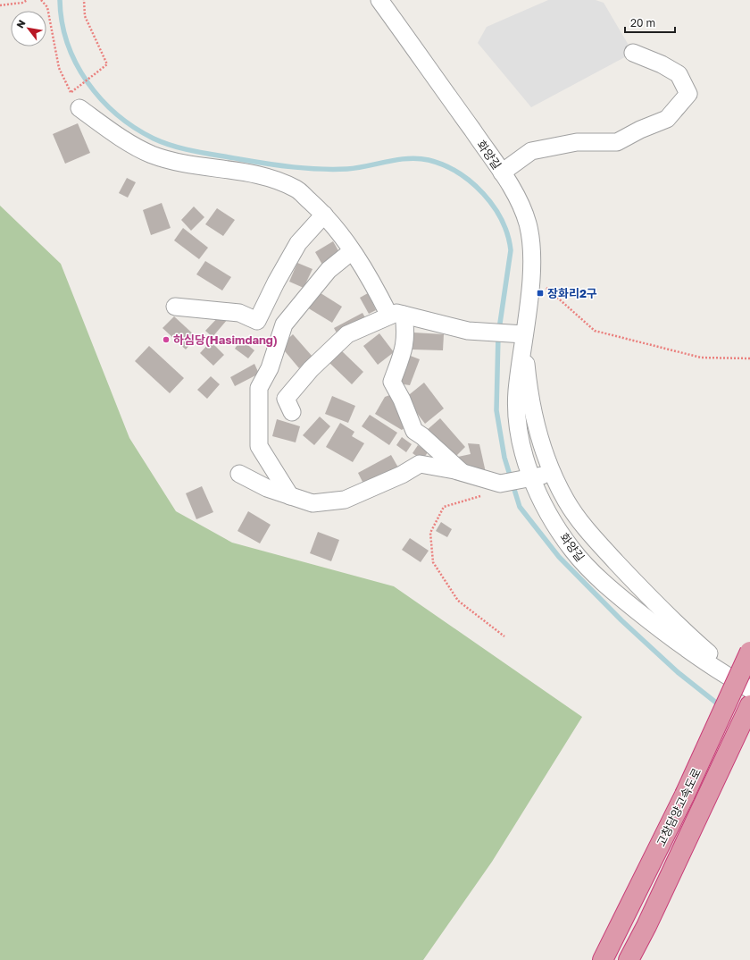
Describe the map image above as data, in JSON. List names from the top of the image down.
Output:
{
  "streets": {
    "highway": ["고창담양고속도로"],
    "street": ["화양길"]
  },
  "crossings": [
    ["화양길", "고창담양고속도로"]
  ],
  "places": {
    "transit": ["장화리2구"],
    "other": ["하심당(Hasimdang)"]
  },
  "scale_bar": "20 m",
  "north": "top left"
}
